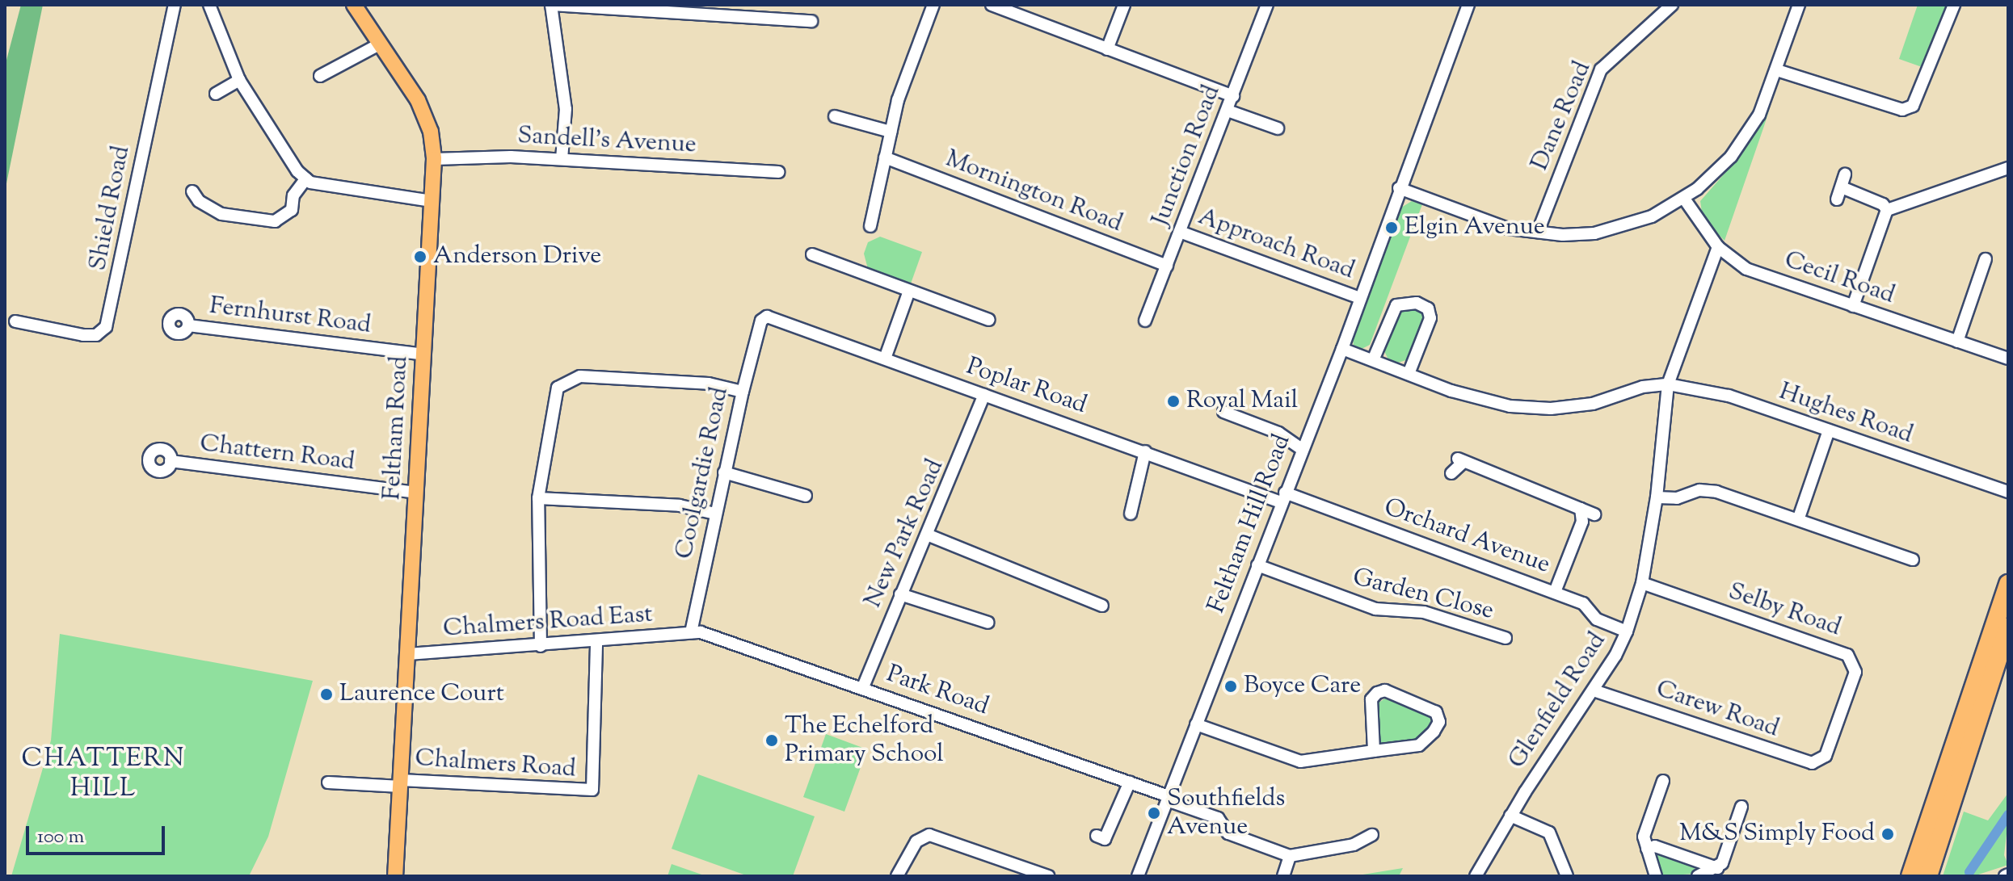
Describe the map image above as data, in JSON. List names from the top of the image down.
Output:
{
  "streets": {
    "main road": ["Feltham Road"],
    "street": [
      "Dane Road",
      "Sandell's Avenue",
      "Junction Road",
      "Mornington Road",
      "Shield Road",
      "Approach Road",
      "Cecil Road",
      "Fernhurst Road",
      "Poplar Road",
      "Hughes Road",
      "Chattern Road",
      "Coolgardie Road",
      "Feltham Hill Road",
      "New Park Road",
      "Orchard Avenue",
      "Garden Close",
      "Selby Road",
      "Chalmers Road East",
      "Park Road",
      "Glenfield Road",
      "Carew Road",
      "Chalmers Road"
    ]
  },
  "crossings": [
    ["Sandell's Avenue", "Feltham Road"],
    ["Junction Road", "Mornington Road"],
    ["Junction Road", "Approach Road"],
    ["Approach Road", "Feltham Hill Road"],
    ["Cecil Road", "Glenfield Road"],
    ["Fernhurst Road", "Feltham Road"],
    ["Poplar Road", "Coolgardie Road"],
    ["Poplar Road", "Feltham Hill Road"],
    ["Poplar Road", "New Park Road"],
    ["Poplar Road", "Orchard Avenue"],
    ["Hughes Road", "Feltham Hill Road"],
    ["Hughes Road", "Glenfield Road"],
    ["Feltham Road", "Chattern Road"],
    ["Feltham Road", "Chalmers Road East"],
    ["Feltham Road", "Chalmers Road"],
    ["Coolgardie Road", "Chalmers Road East"],
    ["Coolgardie Road", "Park Road"],
    ["Feltham Hill Road", "Orchard Avenue"],
    ["Feltham Hill Road", "Garden Close"],
    ["Feltham Hill Road", "Park Road"],
    ["New Park Road", "Park Road"],
    ["Orchard Avenue", "Glenfield Road"],
    ["Selby Road", "Glenfield Road"],
    ["Selby Road", "Carew Road"],
    ["Chalmers Road East", "Park Road"],
    ["Chalmers Road East", "Chalmers Road"],
    ["Glenfield Road", "Carew Road"]
  ],
  "districts": ["CHATTERN HILL"],
  "places": [
    "Elgin Avenue",
    "Anderson Drive",
    "Royal Mail",
    "Boyce Care",
    "Laurence Court",
    "The Echelford Primary School",
    "Southfields Avenue",
    "M&S Simply Food"
  ],
  "scale_bar": "100 m"
}
